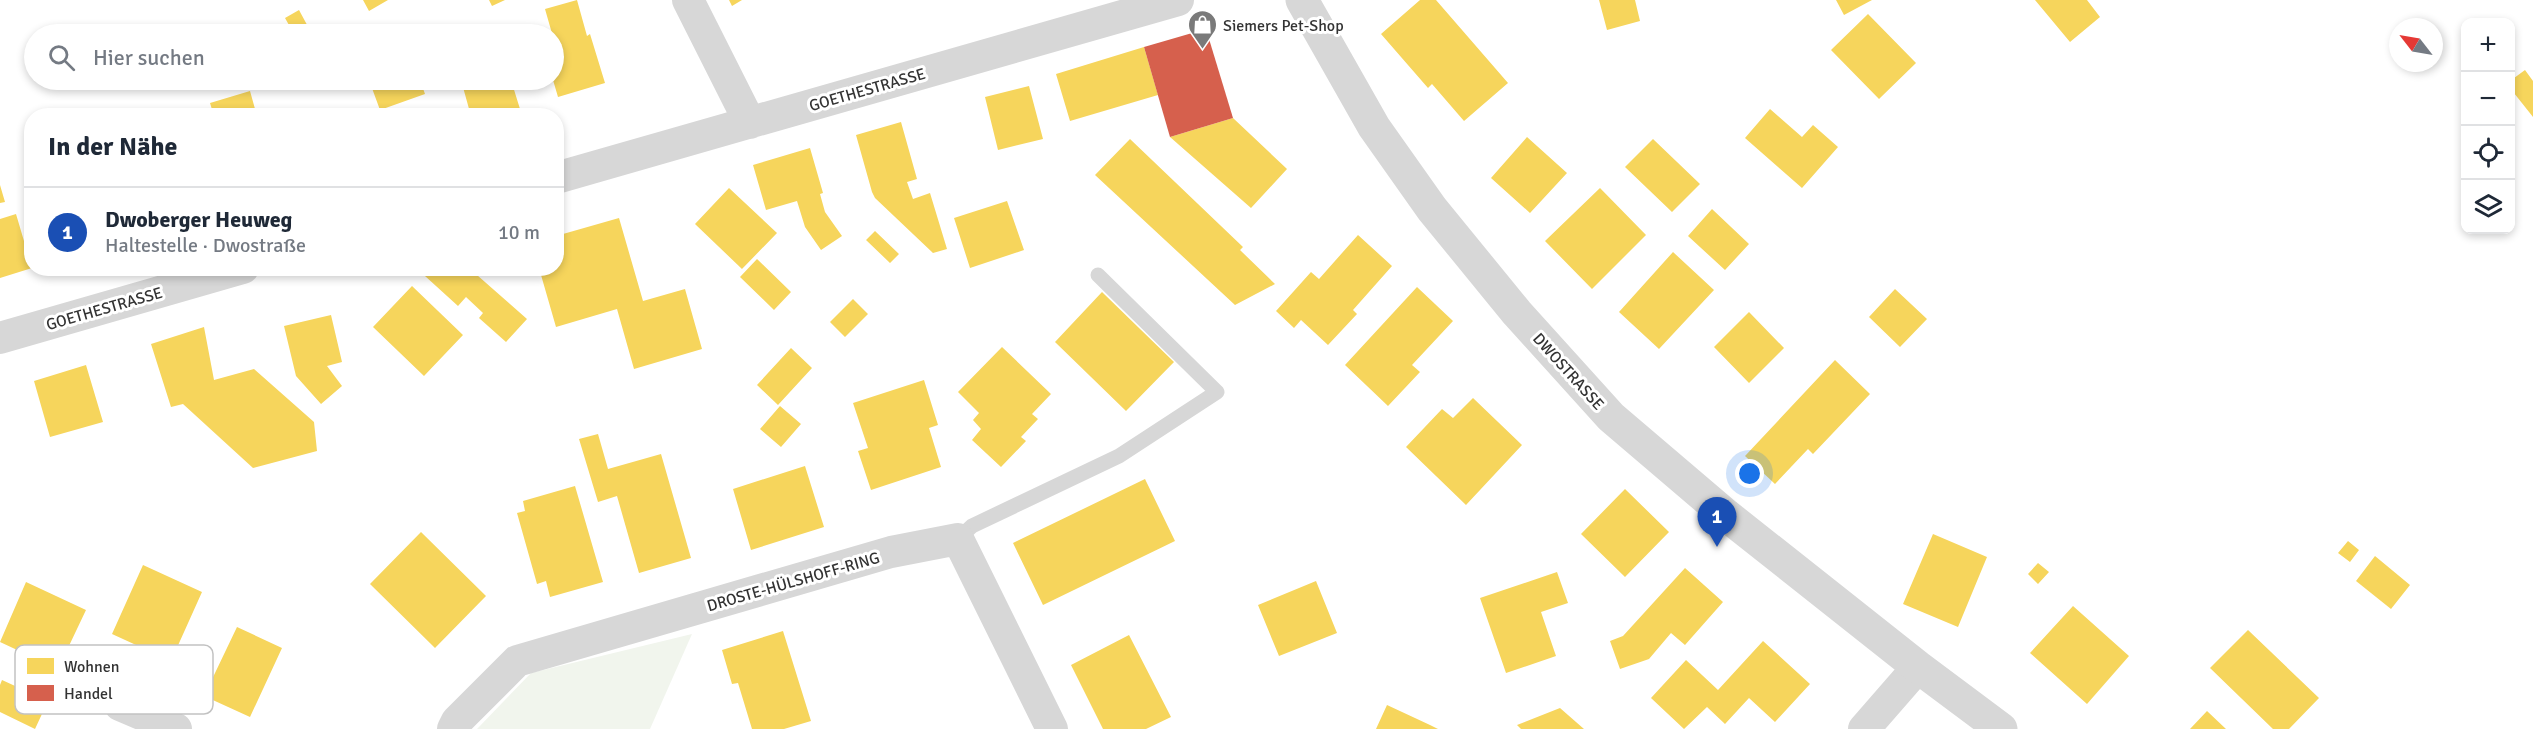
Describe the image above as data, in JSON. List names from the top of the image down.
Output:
{
  "streets": {
    "street": ["GOETHESTRASSE", "DWOSTRASSE", "DROSTE-HÜLSHOFF-RING"]
  },
  "places": {
    "shop": ["Siemers Pet-Shop"]
  },
  "legend": ["Wohnen", "Handel"],
  "north": "top left",
  "page": {
    "map_buttons": ["+", "−"],
    "search": "Hier suchen",
    "heading": "In der Nähe",
    "list": [
      {
        "mark": "1",
        "name": "Dwoberger Heuweg",
        "note": "Haltestelle · Dwostraße",
        "value": "10 m"
      }
    ],
    "pins": "1"
  }
}
